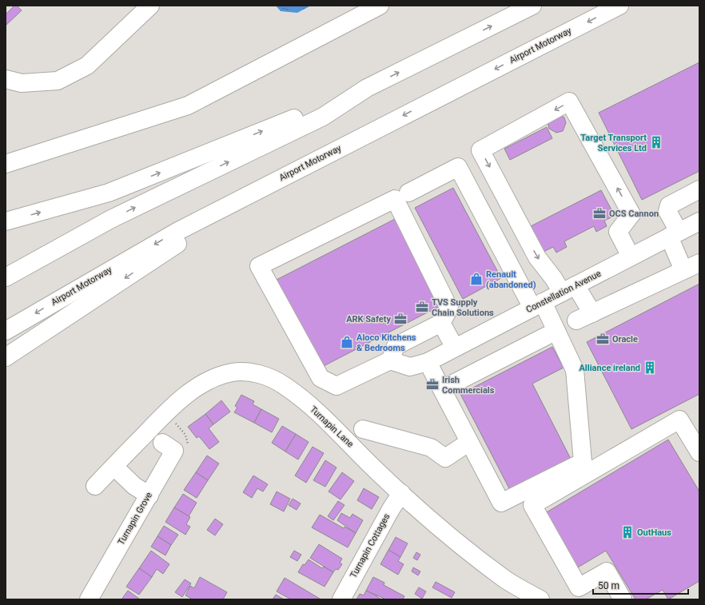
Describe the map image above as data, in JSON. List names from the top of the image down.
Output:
{
  "streets": {
    "main road": [
      "Airport Motorway",
      "Constellation Avenue",
      "Turnapin Lane",
      "Turnapin Grove",
      "Turnapin Cottages"
    ]
  },
  "crossings": [
    ["Turnapin Lane", "Turnapin Cottages"]
  ],
  "places": {
    "building": ["Target Transport Services Ltd", "Alliance ireland", "OutHaus"],
    "office": [
      "OCS Cannon",
      "TVS Supply Chain Solutions",
      "ARK Safety",
      "Oracle",
      "Irish Commercials"
    ],
    "shop": ["Renault (abandoned)", "Aloco Kitchens & Bedrooms"]
  },
  "scale_bar": "50 m"
}
